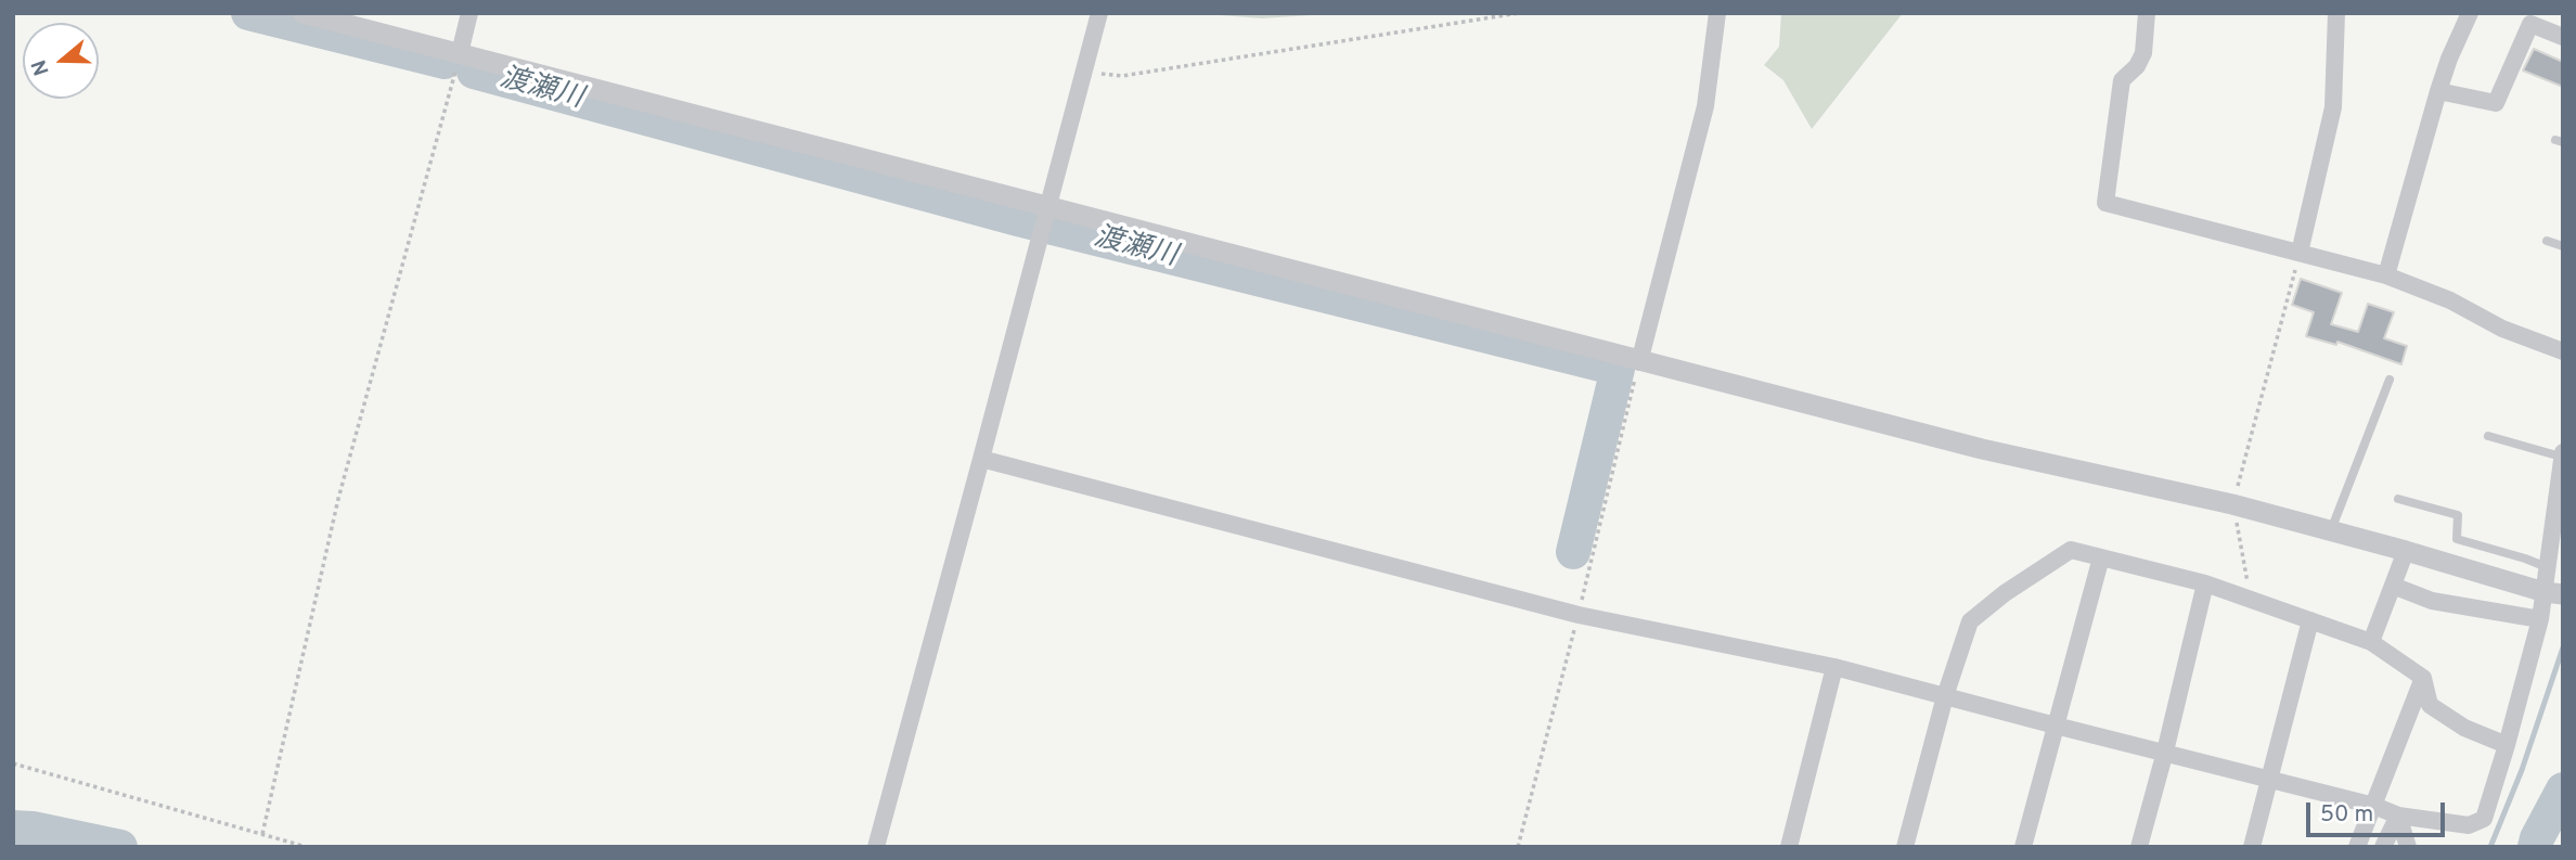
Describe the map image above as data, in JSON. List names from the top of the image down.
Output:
{
  "water": ["渡瀬川"],
  "scale_bar": "50 m",
  "north": "left"
}
